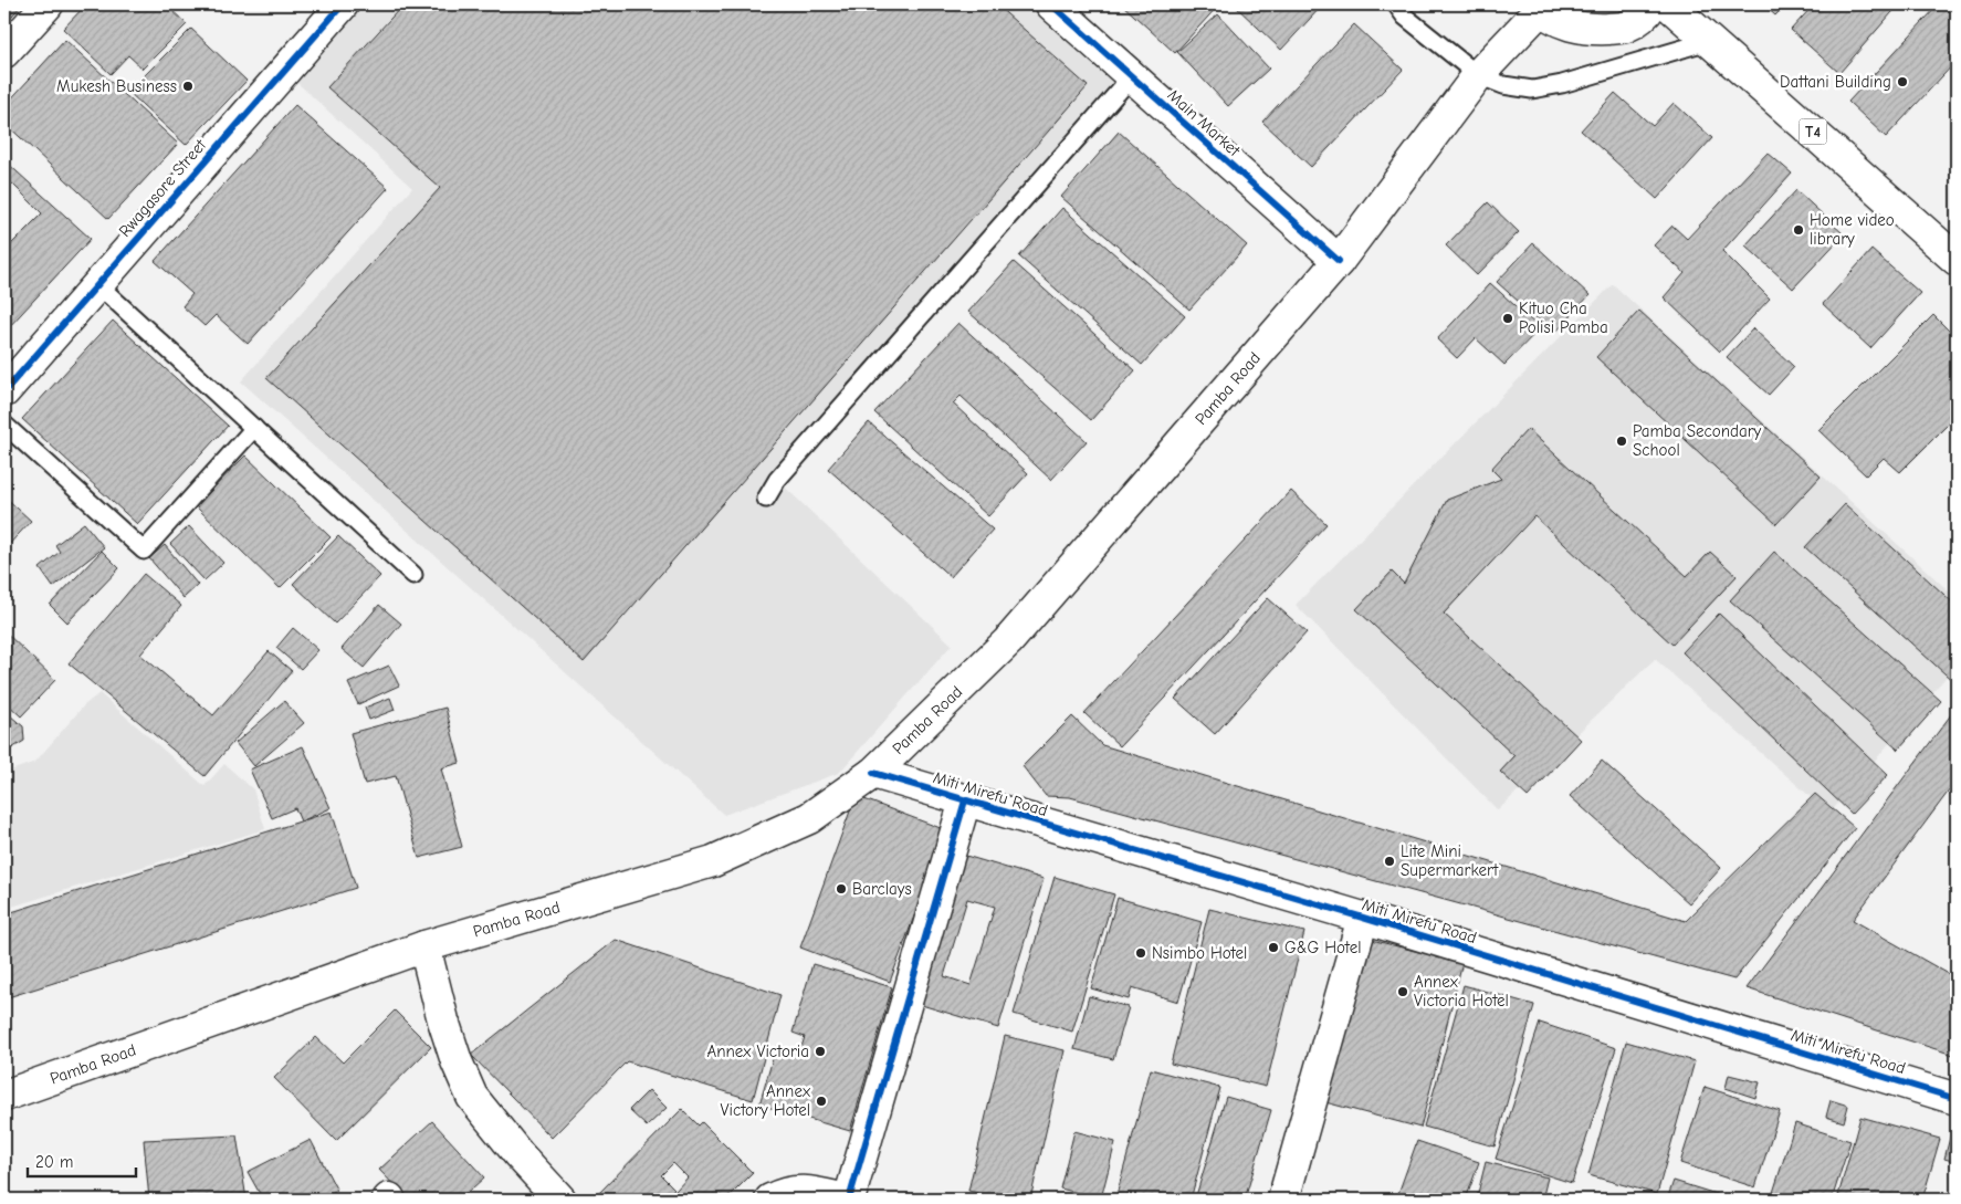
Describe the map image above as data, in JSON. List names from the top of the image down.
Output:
{
  "streets": {
    "main road": [
      "Main Market",
      "T4",
      "Rwagasore Street",
      "Pamba Road",
      "Miti Mirefu Road"
    ]
  },
  "crossings": [
    ["Main Market", "Pamba Road"],
    ["Pamba Road", "Miti Mirefu Road"]
  ],
  "places": [
    "Dattani Building",
    "Mukesh Business",
    "Home video library",
    "Kituo Cha Polisi Pamba",
    "Pamba Secondary School",
    "Lite Mini Supermarkert",
    "Barclays",
    "G&G Hotel",
    "Nsimbo Hotel",
    "Annex Victoria Hotel",
    "Annex Victoria",
    "Annex Victory Hotel"
  ],
  "scale_bar": "20 m"
}
